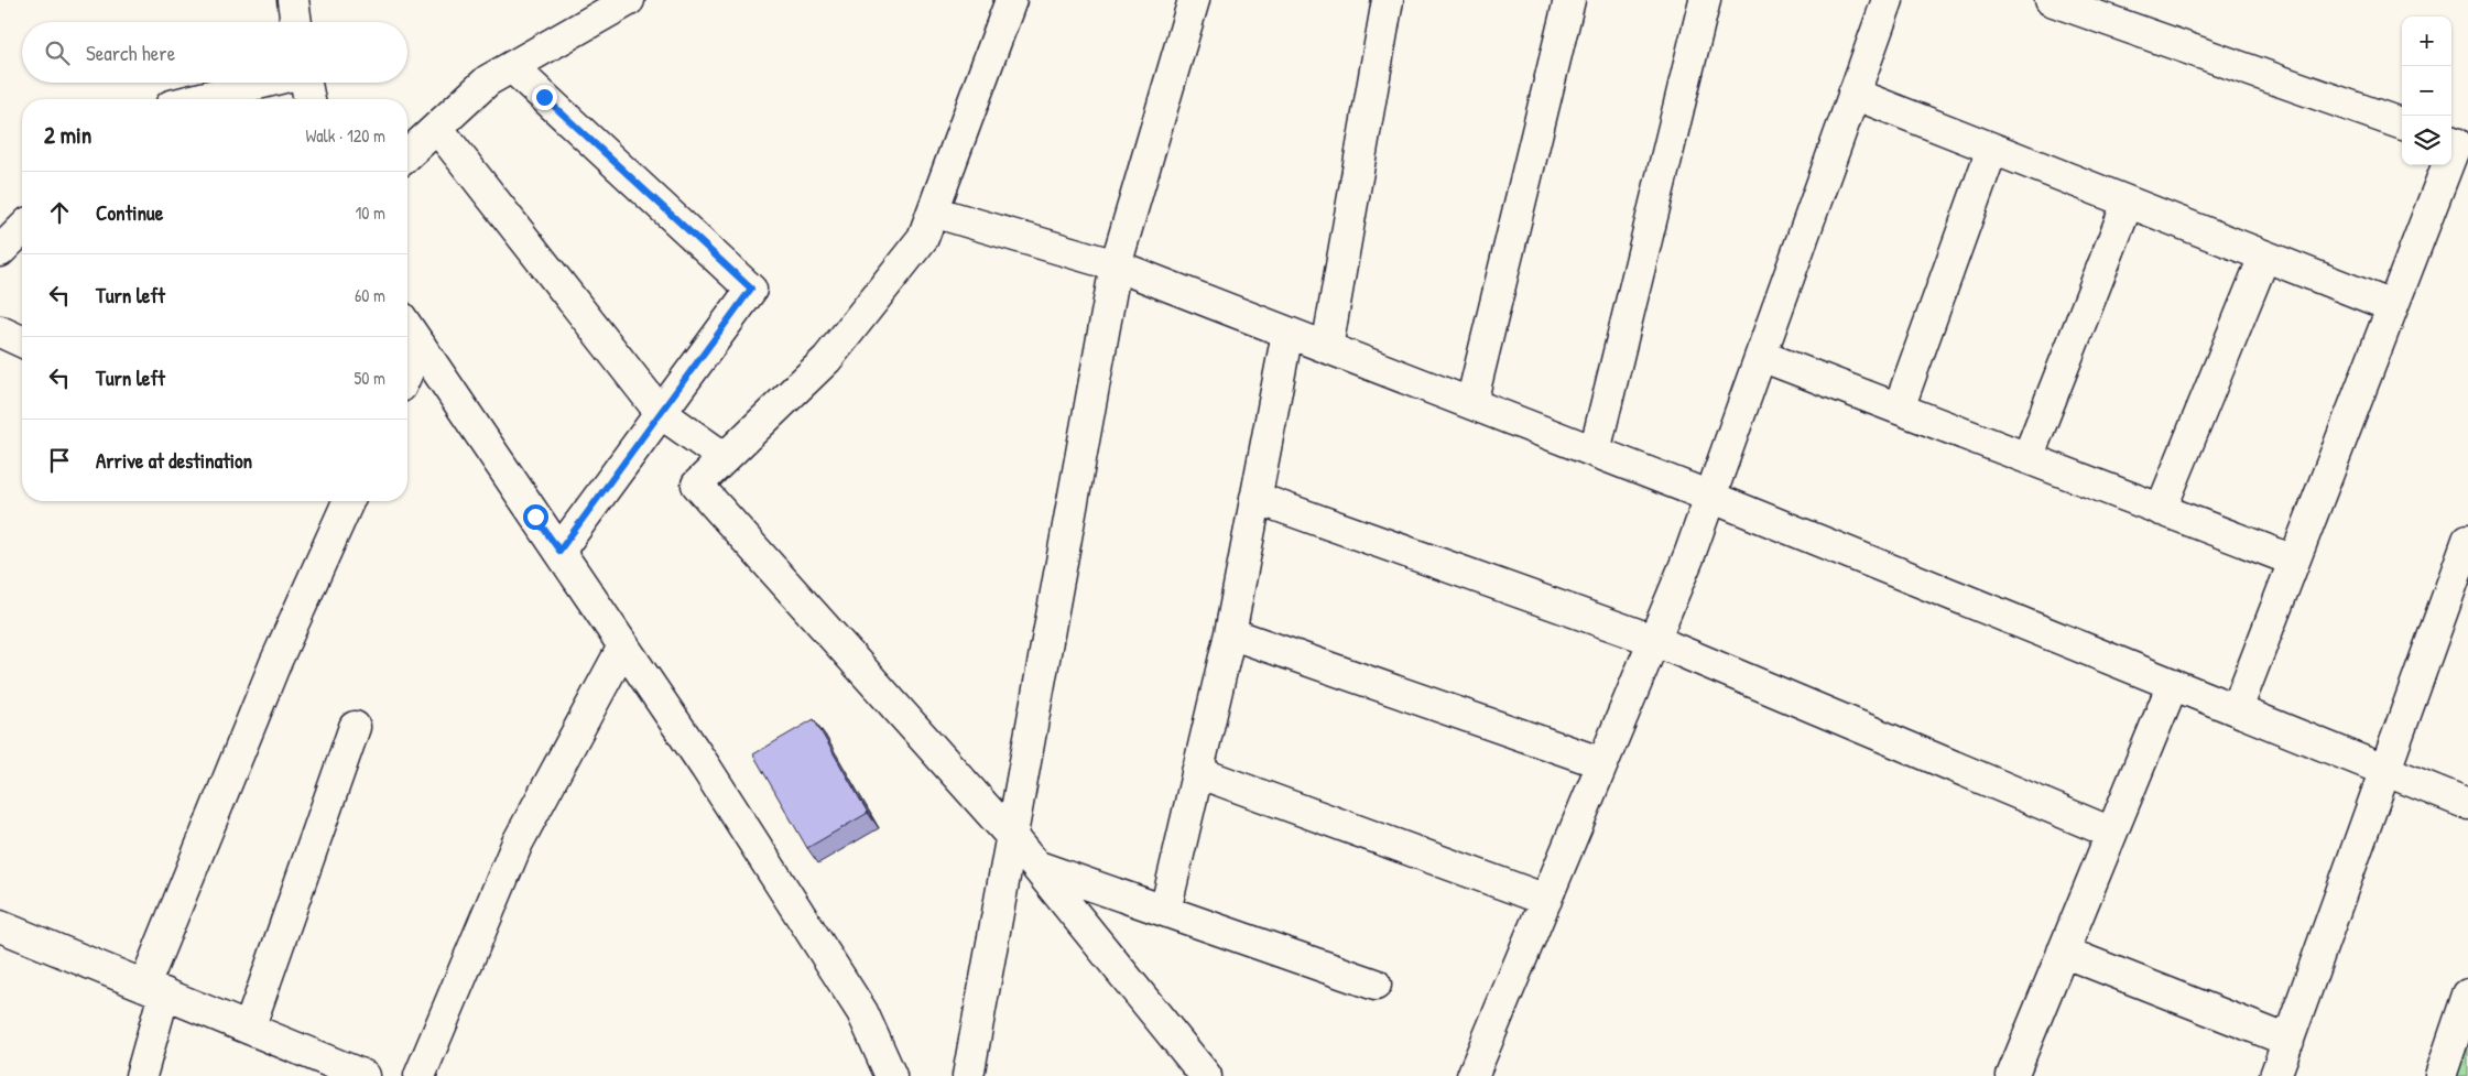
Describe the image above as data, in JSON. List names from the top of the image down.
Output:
{
  "page": {
    "map_buttons": ["+", "−"],
    "search": "Search here",
    "heading": ["2 min", "Walk · 120 m"],
    "list": [
      ["Continue", "10 m"],
      ["Turn left", "60 m"],
      ["Turn left", "50 m"],
      "Arrive at destination"
    ]
  }
}
